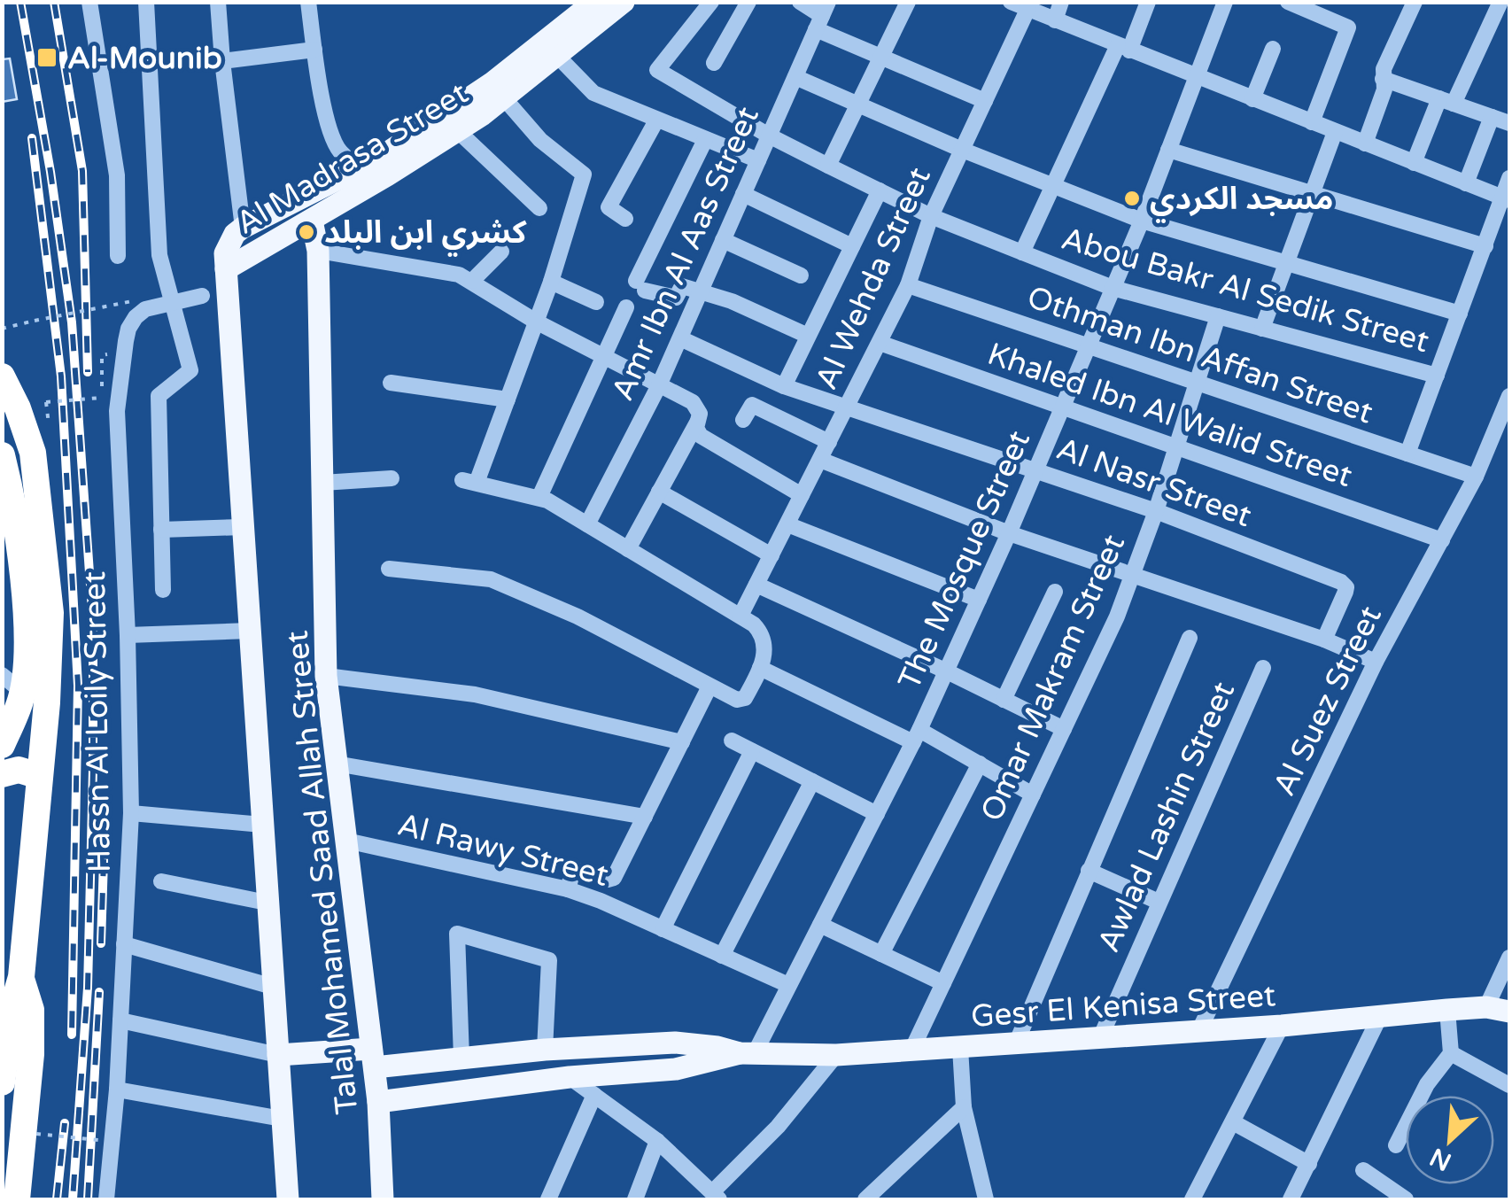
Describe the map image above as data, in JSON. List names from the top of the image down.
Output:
{
  "streets": {
    "main road": ["Al Madrasa Street", "Talal Mohamed Saad Allah Street", "Gesr El Kenisa Street"],
    "street": [
      "Amr Ibn Al Aas Street",
      "Al Wehda Street",
      "Abou Bakr Al Sedik Street",
      "Othman Ibn Affan Street",
      "Khaled Ibn Al Walid Street",
      "Al Nasr Street",
      "The Mosque Street",
      "Omar Makram Street",
      "Al Suez Street",
      "Hassn Al Loily Street",
      "Awlad Lashin Street",
      "Al Rawy Street"
    ]
  },
  "crossings": [
    ["Al Madrasa Street", "Talal Mohamed Saad Allah Street"],
    ["Amr Ibn Al Aas Street", "Abou Bakr Al Sedik Street"],
    ["Amr Ibn Al Aas Street", "Al Nasr Street"],
    ["Al Wehda Street", "Abou Bakr Al Sedik Street"],
    ["Al Wehda Street", "Othman Ibn Affan Street"],
    ["Al Wehda Street", "Khaled Ibn Al Walid Street"],
    ["Al Wehda Street", "Al Nasr Street"],
    ["Abou Bakr Al Sedik Street", "The Mosque Street"],
    ["Abou Bakr Al Sedik Street", "Omar Makram Street"],
    ["Othman Ibn Affan Street", "The Mosque Street"],
    ["Othman Ibn Affan Street", "Omar Makram Street"],
    ["Othman Ibn Affan Street", "Al Suez Street"],
    ["Khaled Ibn Al Walid Street", "The Mosque Street"],
    ["Khaled Ibn Al Walid Street", "Omar Makram Street"],
    ["Khaled Ibn Al Walid Street", "Al Suez Street"],
    ["Al Nasr Street", "The Mosque Street"],
    ["Al Nasr Street", "Omar Makram Street"],
    ["The Mosque Street", "Al Rawy Street"],
    ["The Mosque Street", "Gesr El Kenisa Street"],
    ["Omar Makram Street", "Gesr El Kenisa Street"],
    ["Al Suez Street", "Gesr El Kenisa Street"],
    ["Awlad Lashin Street", "Gesr El Kenisa Street"],
    ["Al Rawy Street", "Talal Mohamed Saad Allah Street"],
    ["Talal Mohamed Saad Allah Street", "Gesr El Kenisa Street"]
  ],
  "places": {
    "transit": ["Al-Mounib"],
    "other": ["مسجد الكردي", "كشري ابن البلد"]
  },
  "north": "bottom left"
}
